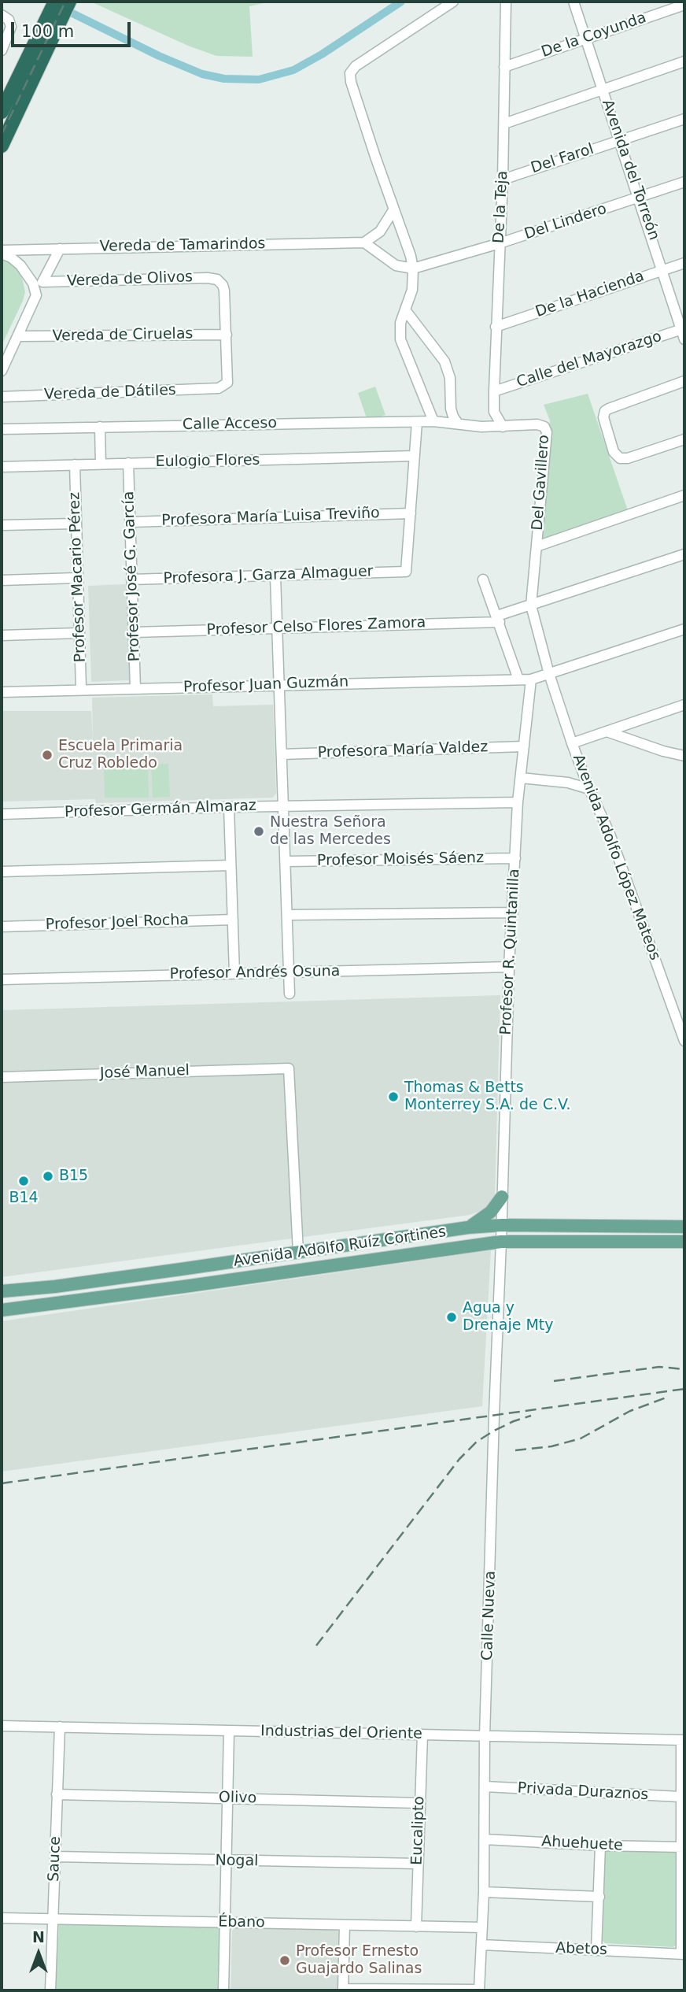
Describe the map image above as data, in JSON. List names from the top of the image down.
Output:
{
  "streets": {
    "main road": ["Avenida Adolfo Ruíz Cortines"],
    "street": [
      "De la Coyunda",
      "Del Farol",
      "Avenida del Torreón",
      "De la Teja",
      "Del Lindero",
      "Vereda de Tamarindos",
      "Vereda de Olivos",
      "De la Hacienda",
      "Vereda de Ciruelas",
      "Calle del Mayorazgo",
      "Vereda de Dátiles",
      "Calle Acceso",
      "Eulogio Flores",
      "Del Gavillero",
      "Profesora María Luisa Treviño",
      "Profesora J. Garza Almaguer",
      "Profesor José G. García",
      "Profesor Macario Pérez",
      "Profesor Celso Flores Zamora",
      "Profesor Juan Guzmán",
      "Profesora María Valdez",
      "Profesor Germán Almaraz",
      "Avenida Adolfo López Mateos",
      "Profesor Moisés Sáenz",
      "Profesor Joel Rocha",
      "Profesor R. Quintanilla",
      "Profesor Andrés Osuna",
      "José Manuel",
      "Calle Nueva",
      "Industrias del Oriente",
      "Privada Duraznos",
      "Olivo",
      "Eucalipto",
      "Ahuehuete",
      "Sauce",
      "Nogal",
      "Ébano",
      "Abetos"
    ]
  },
  "crossings": [
    ["De la Coyunda", "Avenida del Torreón"],
    ["De la Coyunda", "De la Teja"],
    ["Del Farol", "Avenida del Torreón"],
    ["Del Farol", "De la Teja"],
    ["Avenida del Torreón", "Del Lindero"],
    ["Avenida del Torreón", "De la Hacienda"],
    ["Avenida del Torreón", "Calle del Mayorazgo"],
    ["De la Teja", "Del Lindero"],
    ["De la Teja", "De la Hacienda"],
    ["De la Teja", "Calle del Mayorazgo"],
    ["Vereda de Tamarindos", "Vereda de Olivos"],
    ["Vereda de Olivos", "Vereda de Ciruelas"],
    ["Vereda de Olivos", "Vereda de Dátiles"],
    ["Vereda de Ciruelas", "Vereda de Dátiles"],
    ["Calle Acceso", "Del Gavillero"],
    ["Eulogio Flores", "Profesor José G. García"],
    ["Eulogio Flores", "Profesor Macario Pérez"],
    ["Del Gavillero", "Profesor Celso Flores Zamora"],
    ["Del Gavillero", "Profesor Juan Guzmán"],
    ["Del Gavillero", "Avenida Adolfo López Mateos"],
    ["Profesora María Luisa Treviño", "Profesora J. Garza Almaguer"],
    ["Profesora María Luisa Treviño", "Profesor José G. García"],
    ["Profesora J. Garza Almaguer", "Profesor José G. García"],
    ["Profesor José G. García", "Profesor Celso Flores Zamora"],
    ["Profesor José G. García", "Profesor Juan Guzmán"],
    ["Profesor Macario Pérez", "Profesor Juan Guzmán"],
    ["Profesor Juan Guzmán", "Avenida Adolfo López Mateos"],
    ["Profesor Juan Guzmán", "Profesor R. Quintanilla"],
    ["Profesora María Valdez", "Profesor R. Quintanilla"],
    ["Profesor Germán Almaraz", "Profesor R. Quintanilla"],
    ["Profesor Moisés Sáenz", "Profesor R. Quintanilla"],
    ["Profesor R. Quintanilla", "Profesor Andrés Osuna"],
    ["Profesor R. Quintanilla", "Avenida Adolfo Ruíz Cortines"],
    ["Profesor R. Quintanilla", "Calle Nueva"],
    ["José Manuel", "Avenida Adolfo Ruíz Cortines"],
    ["Avenida Adolfo Ruíz Cortines", "Calle Nueva"],
    ["Calle Nueva", "Industrias del Oriente"],
    ["Calle Nueva", "Privada Duraznos"],
    ["Calle Nueva", "Ahuehuete"],
    ["Calle Nueva", "Ébano"],
    ["Calle Nueva", "Abetos"],
    ["Industrias del Oriente", "Eucalipto"],
    ["Industrias del Oriente", "Sauce"],
    ["Olivo", "Eucalipto"],
    ["Olivo", "Sauce"],
    ["Eucalipto", "Nogal"],
    ["Eucalipto", "Ébano"],
    ["Sauce", "Nogal"],
    ["Sauce", "Ébano"]
  ],
  "places": [
    "Escuela Primaria Cruz Robledo",
    "Nuestra Señora de las Mercedes",
    "Thomas & Betts Monterrey S.A. de C.V.",
    "B15",
    "B14",
    "Agua y Drenaje Mty",
    "Profesor Ernesto Guajardo Salinas"
  ],
  "scale_bar": "100 m",
  "north": "top"
}
